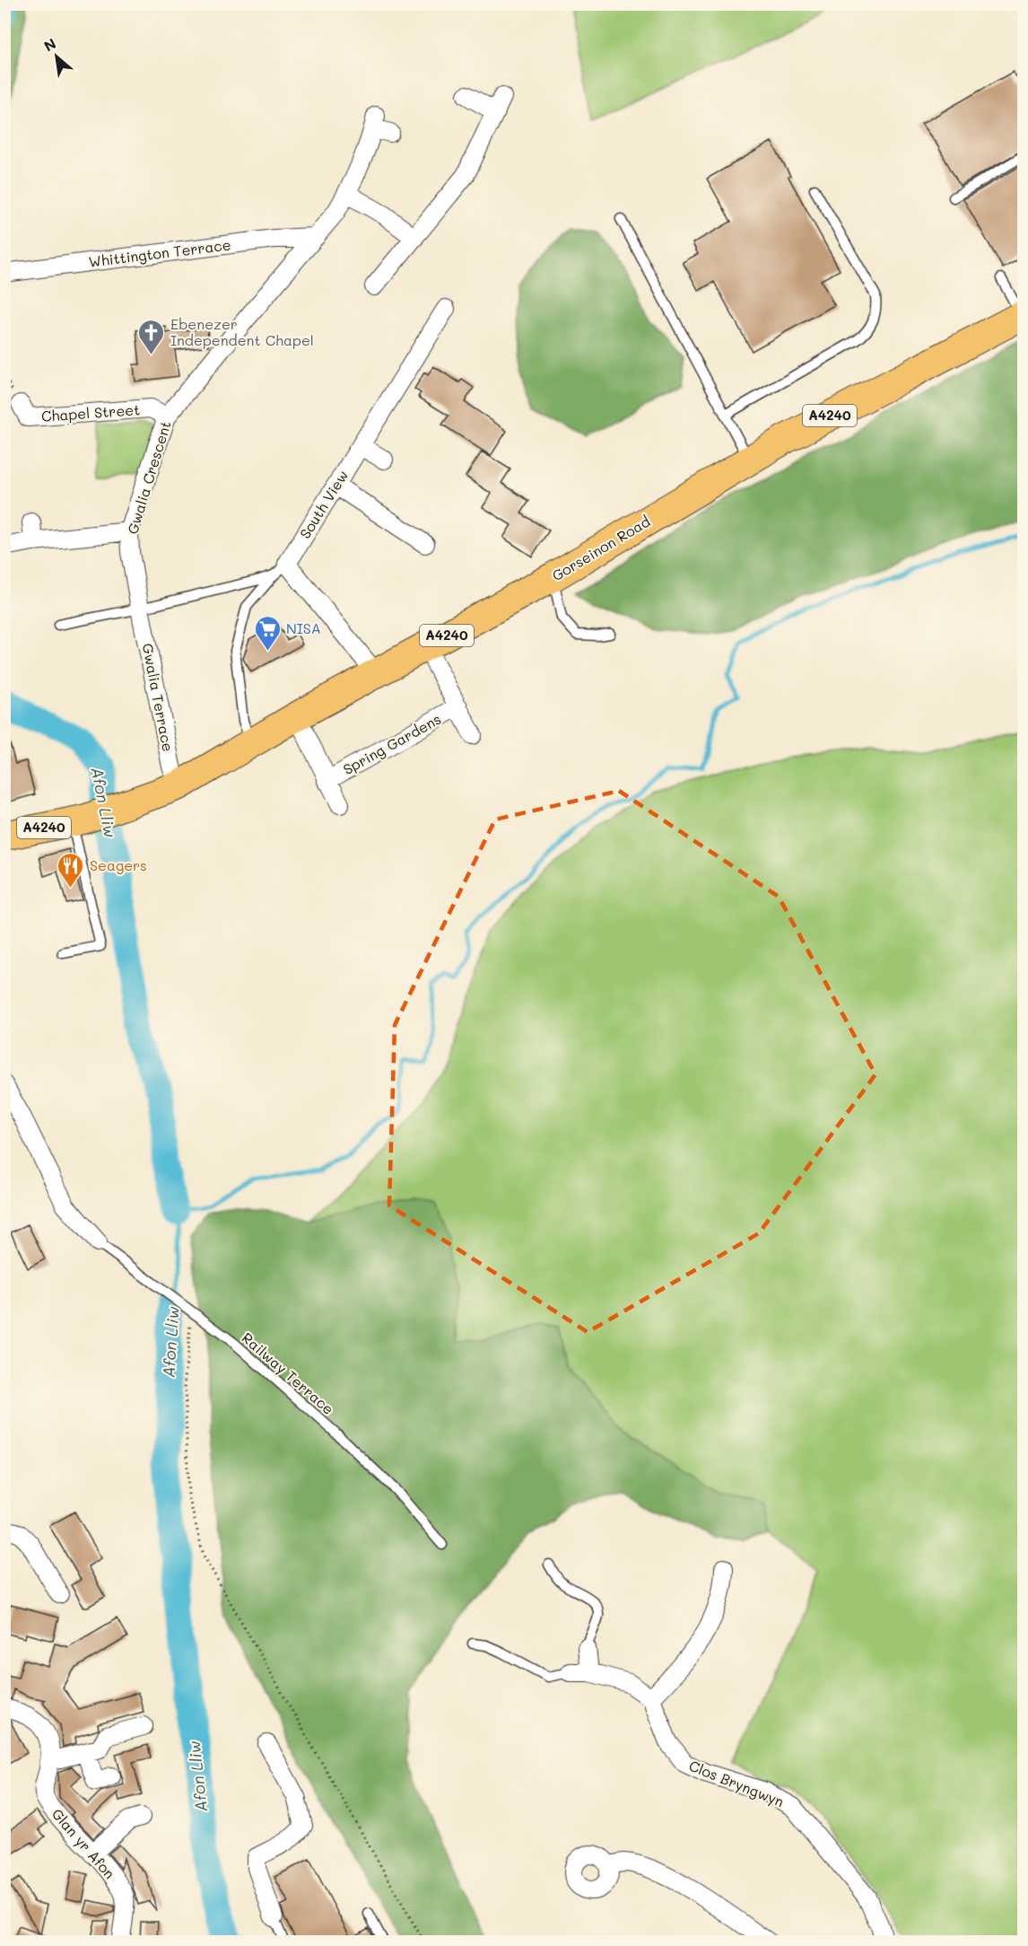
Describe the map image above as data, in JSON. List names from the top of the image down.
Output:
{
  "streets": {
    "main road": ["A4240", "Gorseinon Road"],
    "street": [
      "Whittington Terrace",
      "Chapel Street",
      "Gwalia Crescent",
      "South View",
      "Gwalia Terrace",
      "Spring Gardens",
      "Clos Bryngwyn",
      "Glan yr Afon"
    ],
    "lane": ["Railway Terrace"]
  },
  "crossings": [
    ["Whittington Terrace", "Gwalia Crescent"],
    ["Chapel Street", "Gwalia Crescent"],
    ["A4240", "Gorseinon Road"],
    ["A4240", "Gwalia Terrace"],
    ["Gwalia Crescent", "Gwalia Terrace"],
    ["Gorseinon Road", "Gwalia Terrace"],
    ["Gorseinon Road", "Spring Gardens"]
  ],
  "water": ["Afon Lliw"],
  "places": {
    "church": ["Ebenezer Independent Chapel"],
    "supermarket": ["NISA"],
    "restaurant": ["Seagers"]
  },
  "north": "top left"
}
